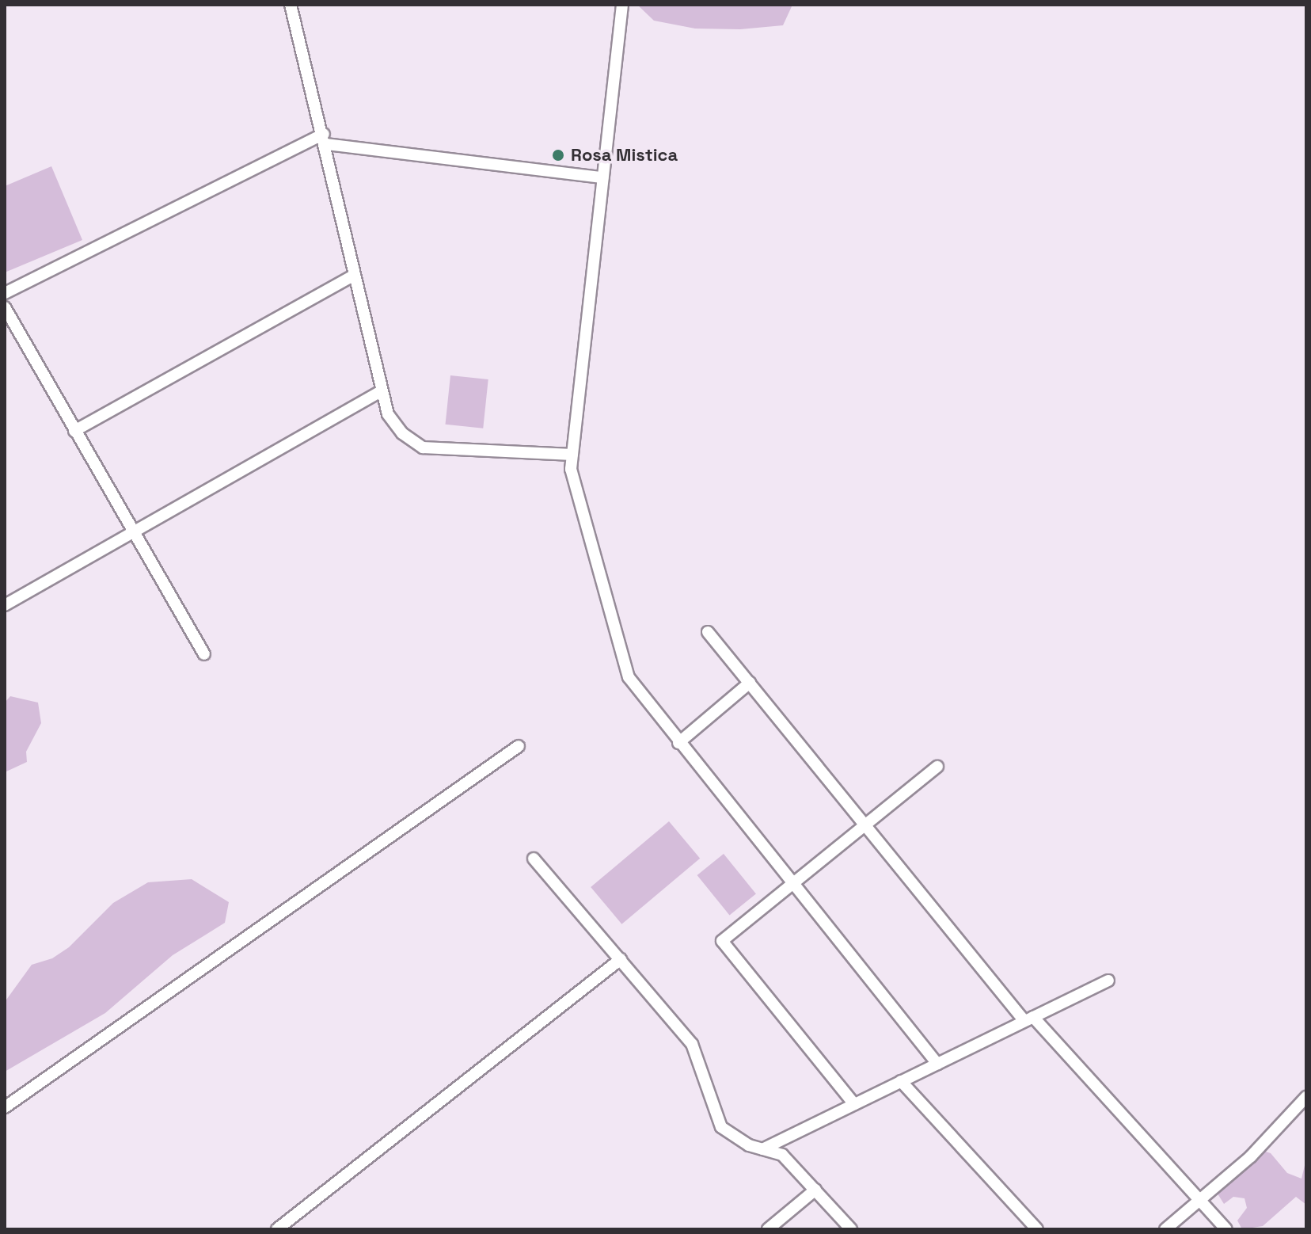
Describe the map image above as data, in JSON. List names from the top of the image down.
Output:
{
  "places": ["Rosa Mistica"]
}
